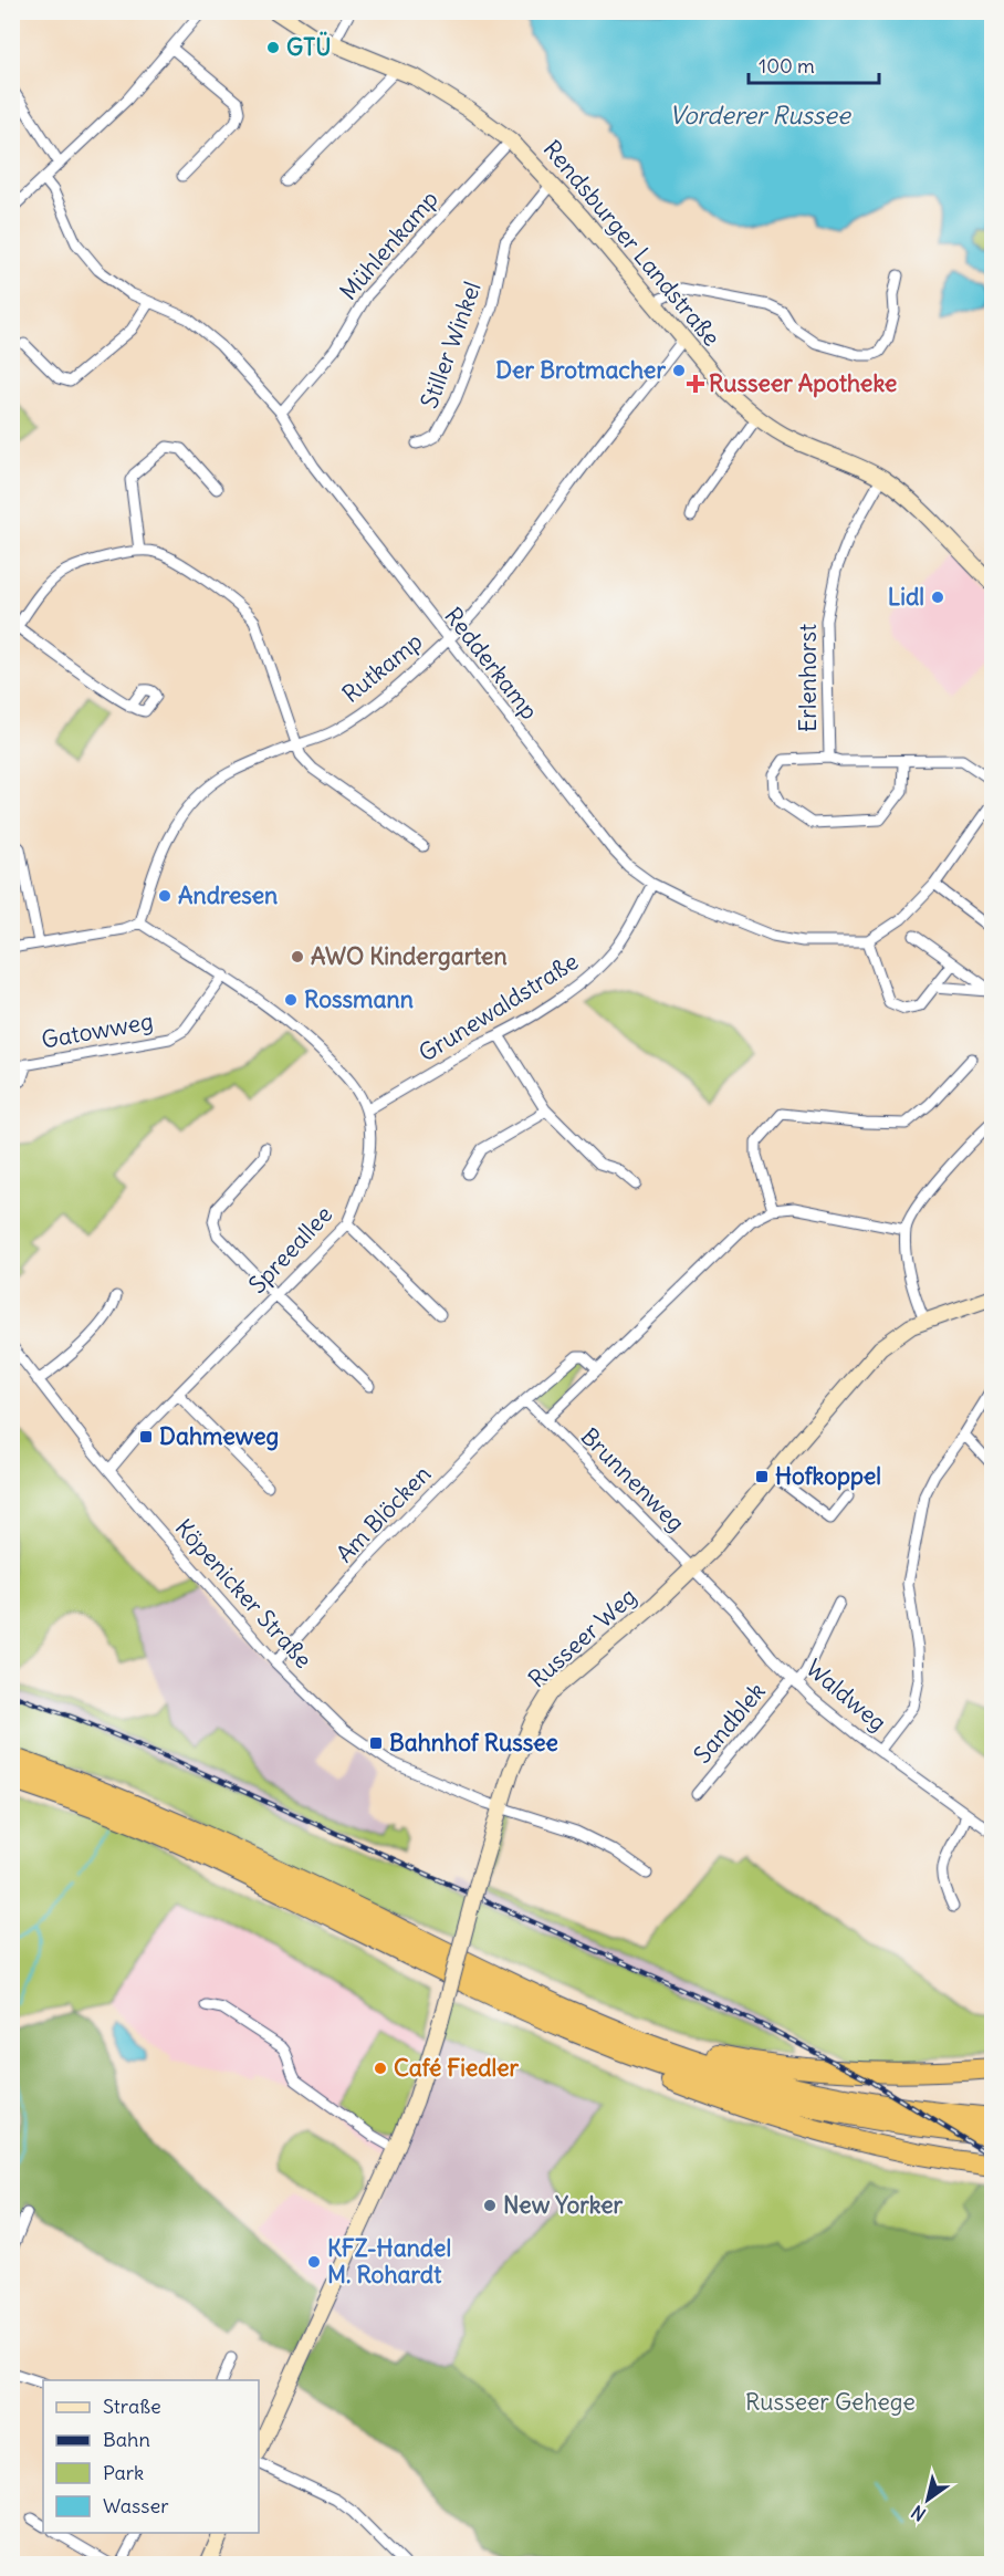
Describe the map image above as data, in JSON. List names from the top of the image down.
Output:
{
  "streets": {
    "street": [
      "Rendsburger Landstraße",
      "Mühlenkamp",
      "Stiller Winkel",
      "Redderkamp",
      "Rutkamp",
      "Erlenhorst",
      "Grunewaldstraße",
      "Gatowweg",
      "Spreeallee",
      "Brunnenweg",
      "Am Blöcken",
      "Köpenicker Straße",
      "Russeer Weg",
      "Waldweg",
      "Sandblek"
    ]
  },
  "crossings": [
    ["Rendsburger Landstraße", "Mühlenkamp"],
    ["Rendsburger Landstraße", "Stiller Winkel"],
    ["Rendsburger Landstraße", "Rutkamp"],
    ["Rendsburger Landstraße", "Erlenhorst"],
    ["Mühlenkamp", "Redderkamp"],
    ["Redderkamp", "Rutkamp"],
    ["Redderkamp", "Grunewaldstraße"],
    ["Rutkamp", "Spreeallee"],
    ["Grunewaldstraße", "Spreeallee"],
    ["Gatowweg", "Spreeallee"],
    ["Spreeallee", "Köpenicker Straße"],
    ["Brunnenweg", "Russeer Weg"],
    ["Brunnenweg", "Waldweg"],
    ["Am Blöcken", "Köpenicker Straße"],
    ["Köpenicker Straße", "Russeer Weg"],
    ["Russeer Weg", "Waldweg"],
    ["Waldweg", "Sandblek"]
  ],
  "water": ["Vorderer Russee"],
  "parks": ["Russeer Gehege"],
  "places": {
    "other": [
      "GTÜ",
      "Der Brotmacher",
      "Lidl",
      "Andresen",
      "AWO Kindergarten",
      "Rossmann",
      "Café Fiedler",
      "New Yorker",
      "KFZ-Handel M. Rohardt"
    ],
    "health": ["Russeer Apotheke"],
    "transit": ["Dahmeweg", "Hofkoppel", "Bahnhof Russee"]
  },
  "legend": [
    "Straße",
    "Bahn",
    "Park",
    "Wasser"
  ],
  "scale_bar": "100 m",
  "north": "bottom left"
}
